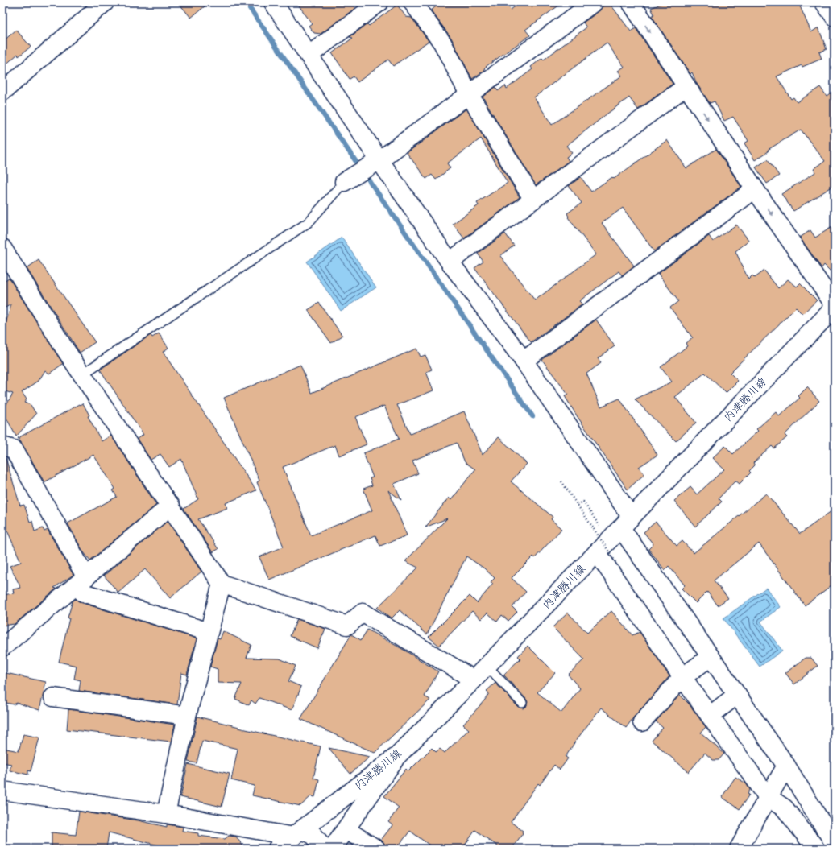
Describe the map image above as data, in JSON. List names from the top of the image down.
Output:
{
  "streets": {
    "street": ["内津勝川線"]
  }
}
